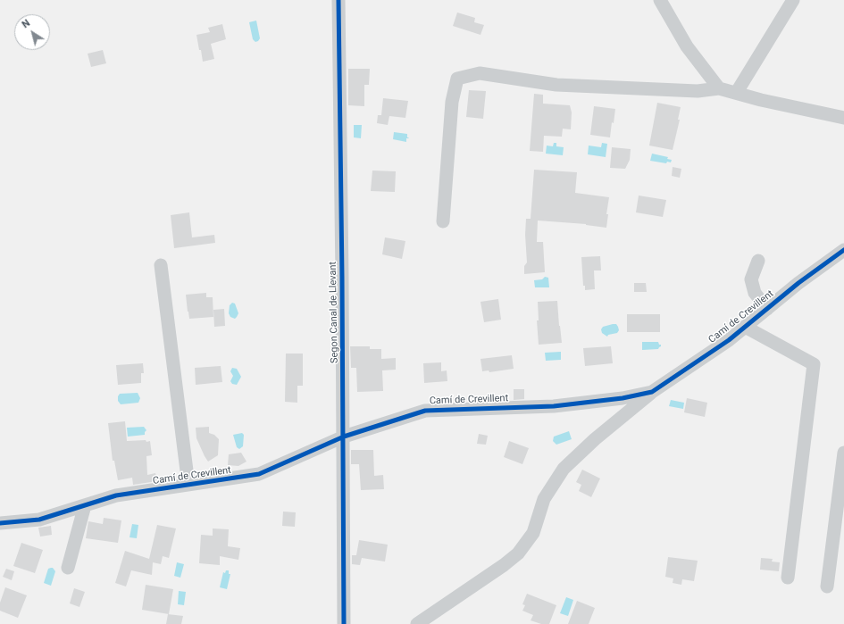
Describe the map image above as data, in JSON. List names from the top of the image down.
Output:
{
  "streets": {
    "street": ["Segon Canal de Llevant", "Camí de Crevillent"]
  },
  "crossings": [
    ["Segon Canal de Llevant", "Camí de Crevillent"]
  ],
  "north": "top left"
}
